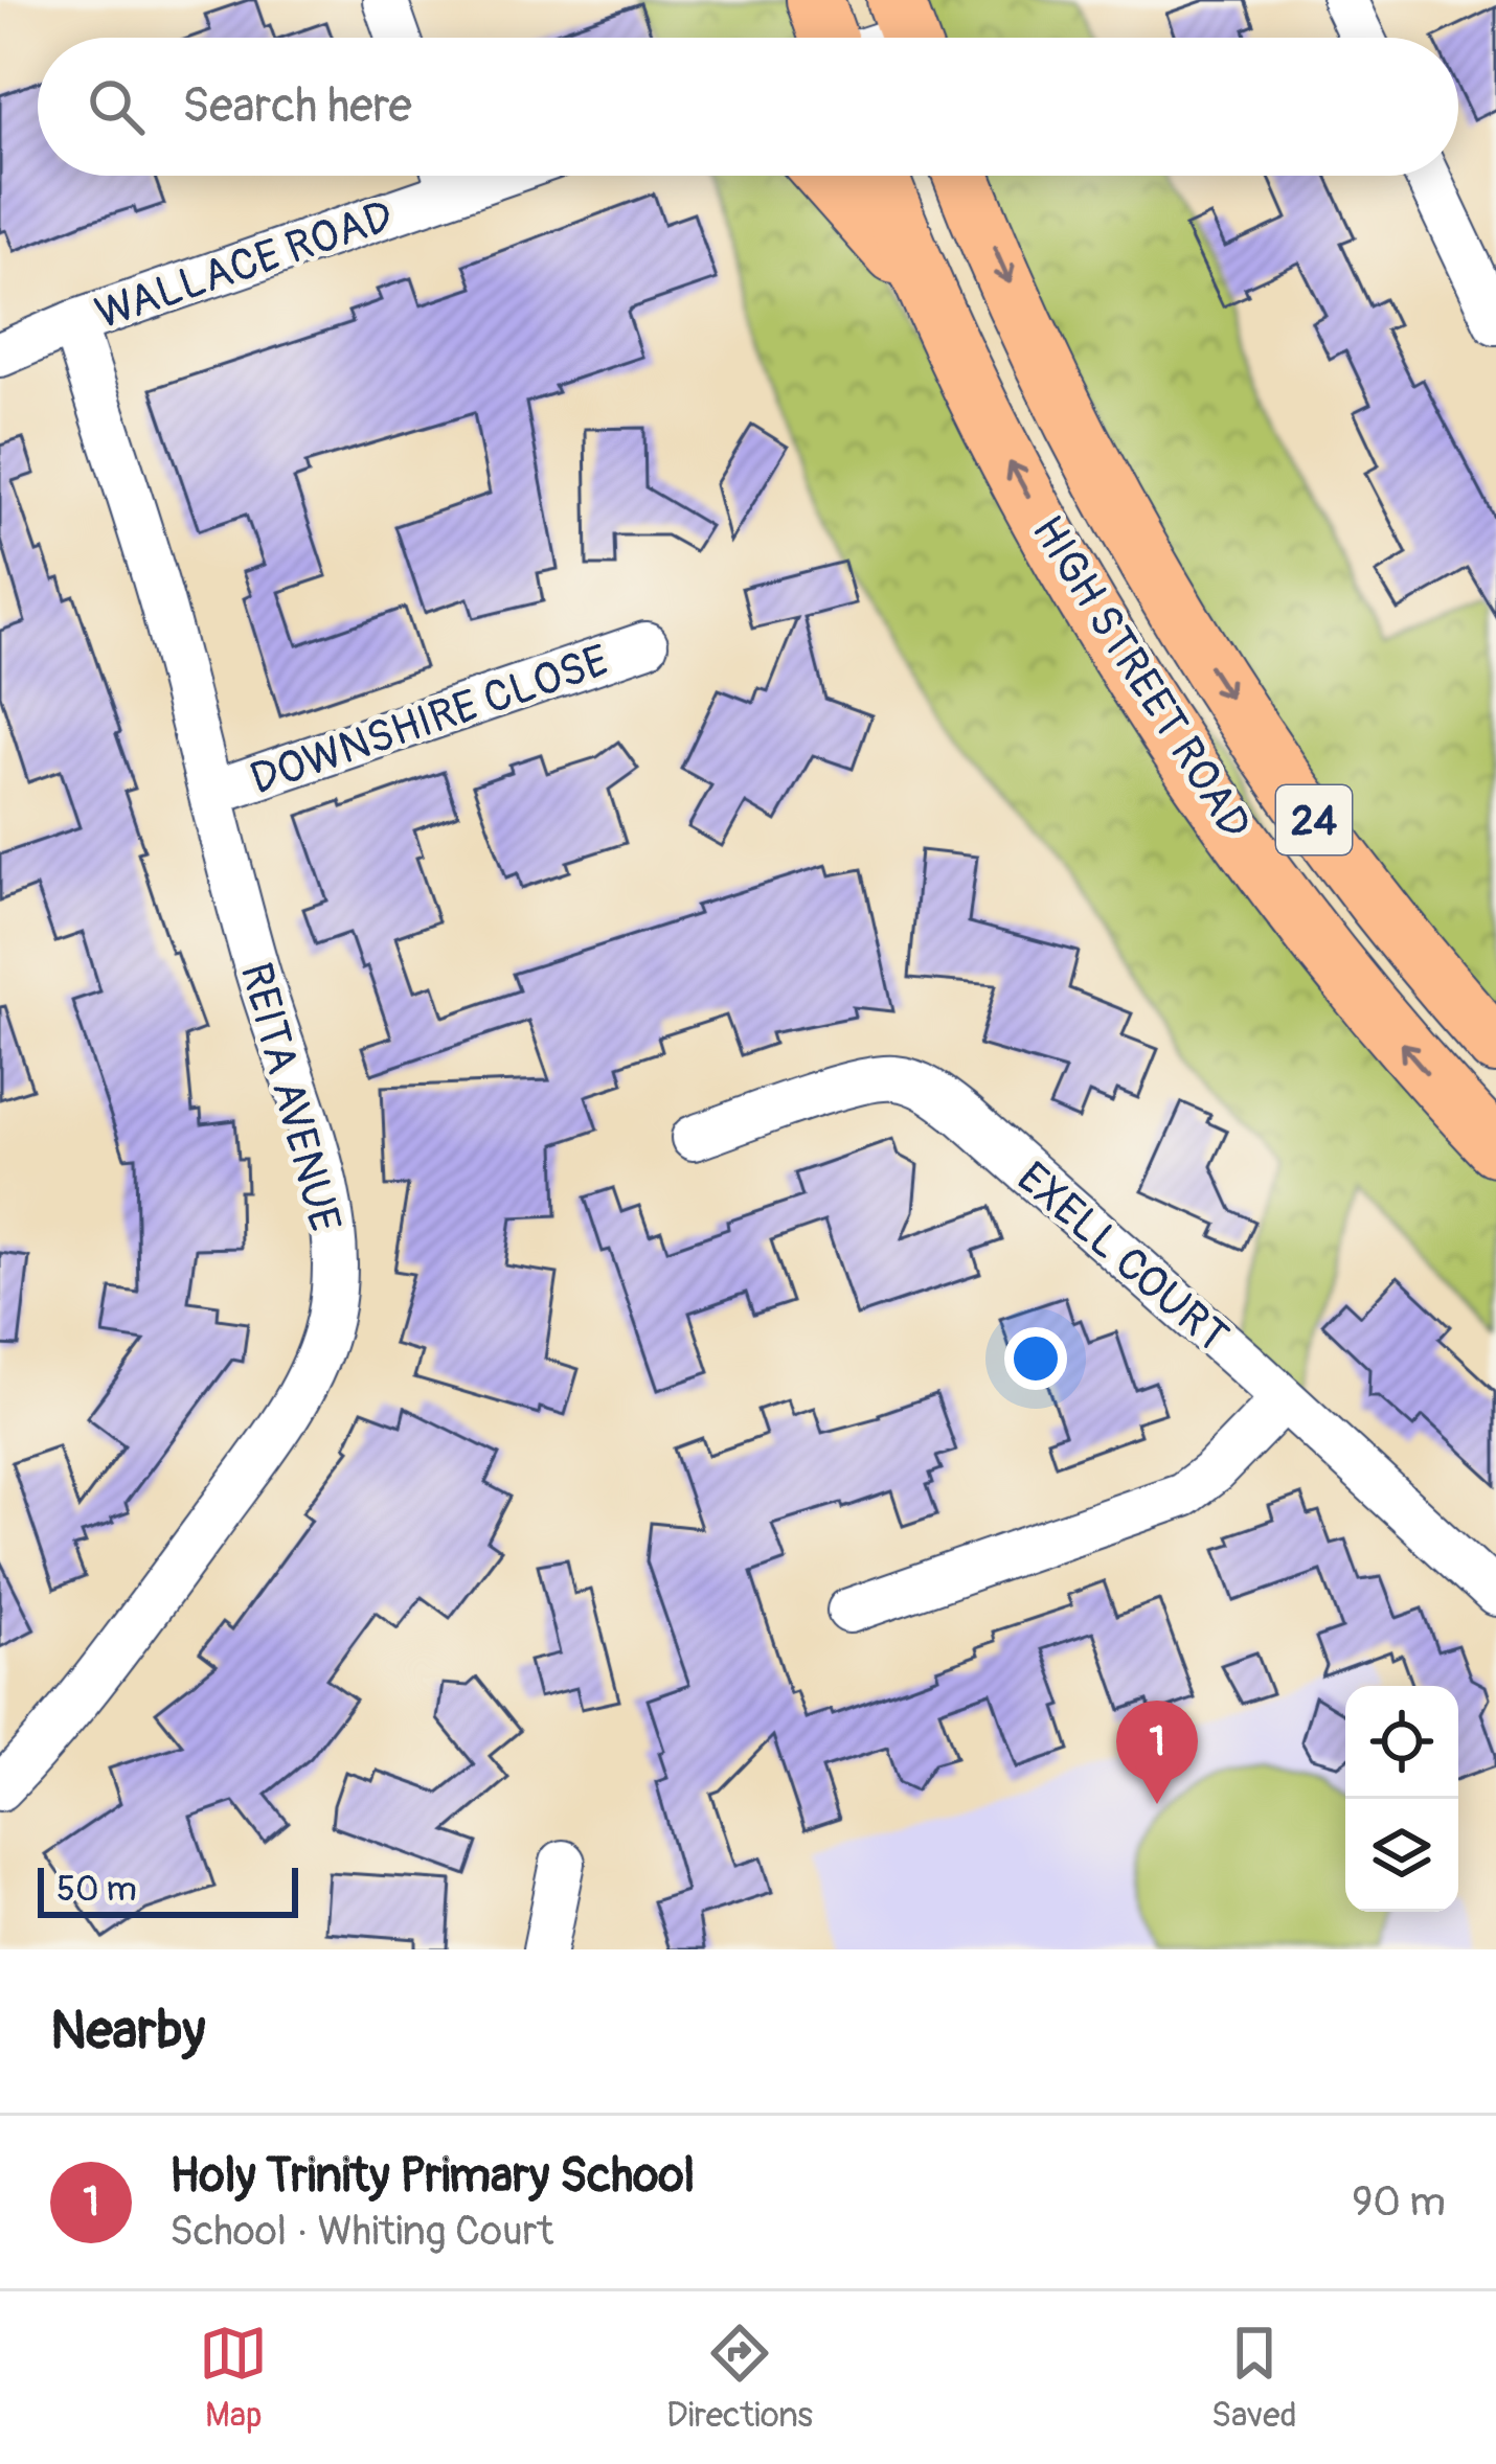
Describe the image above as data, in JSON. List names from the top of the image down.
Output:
{
  "streets": {
    "main road": ["HIGH STREET ROAD", "24"],
    "street": [
      "WALLACE ROAD",
      "DOWNSHIRE CLOSE",
      "REITA AVENUE",
      "EXELL COURT"
    ]
  },
  "crossings": [
    ["WALLACE ROAD", "REITA AVENUE"],
    ["DOWNSHIRE CLOSE", "REITA AVENUE"]
  ],
  "scale_bar": "50 m",
  "page": {
    "search": "Search here",
    "pins": "1",
    "scale": "50 m",
    "heading": "Nearby",
    "list": [
      {
        "mark": "1",
        "name": "Holy Trinity Primary School",
        "note": "School · Whiting Court",
        "value": "90 m"
      }
    ],
    "nav": ["Map", "Directions", "Saved"]
  }
}
